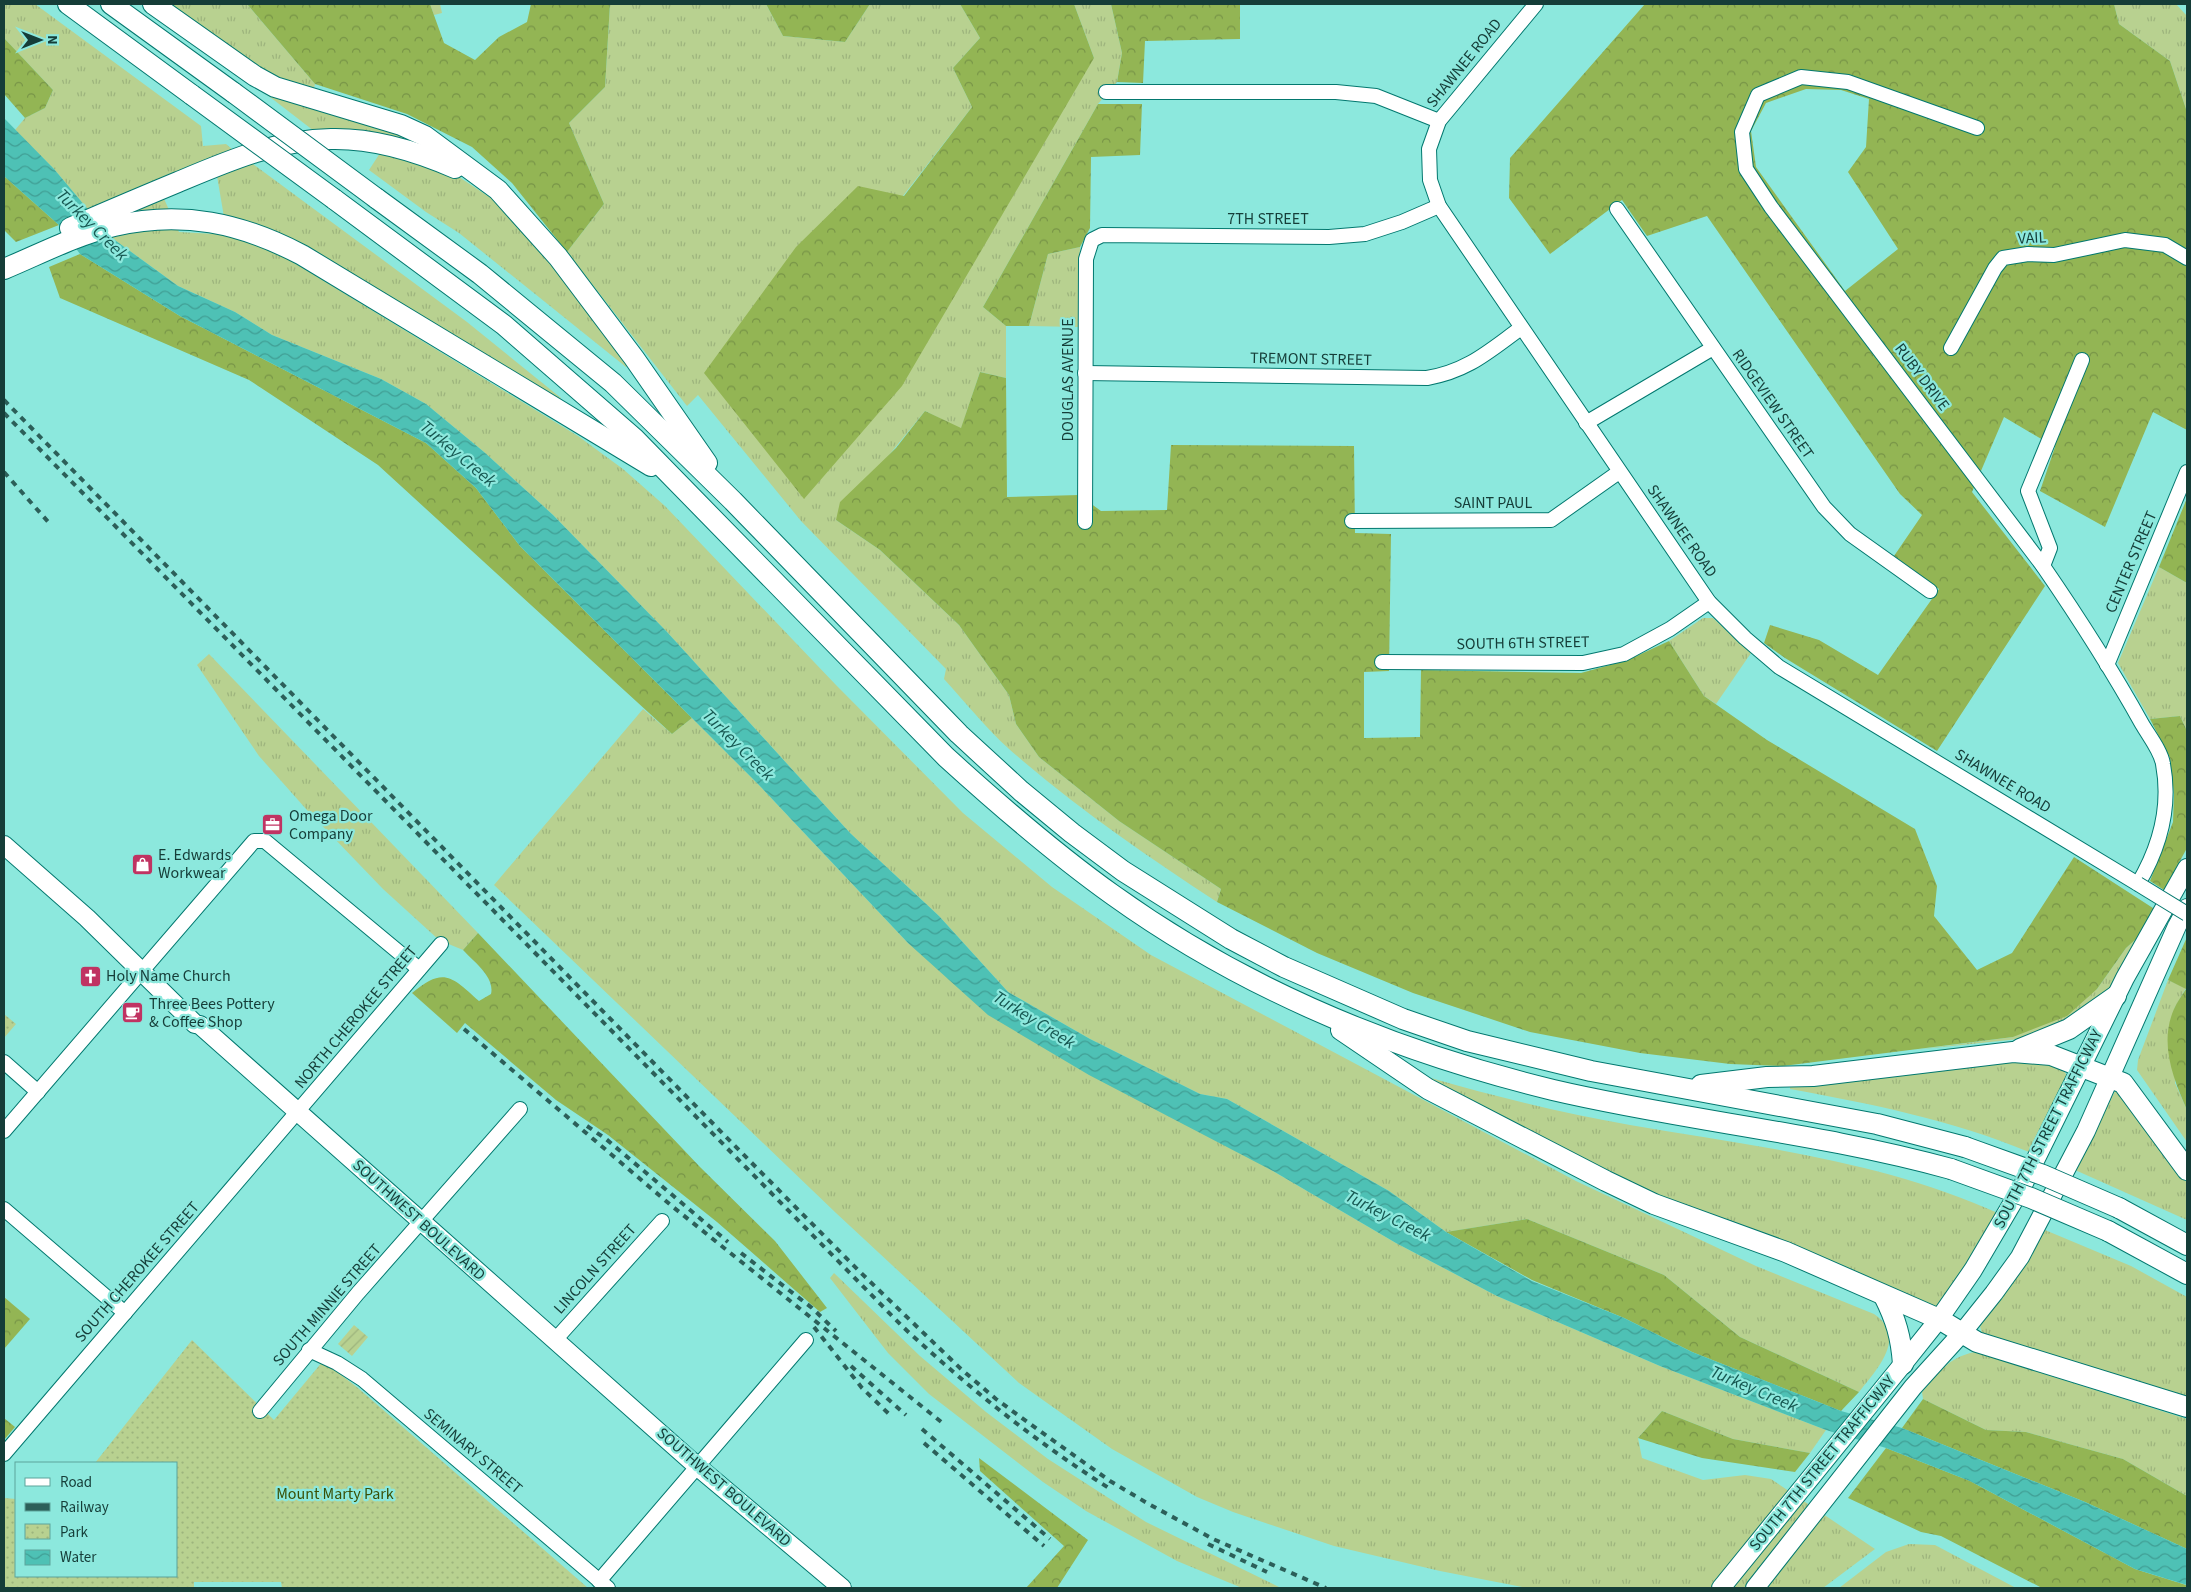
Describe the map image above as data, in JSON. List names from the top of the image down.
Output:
{
  "streets": {
    "main road": ["SOUTH 7TH STREET TRAFFICWAY", "SOUTHWEST BOULEVARD"],
    "street": [
      "SHAWNEE ROAD",
      "7TH STREET",
      "VAIL",
      "TREMONT STREET",
      "RUBY DRIVE",
      "DOUGLAS AVENUE",
      "RIDGEVIEW STREET",
      "SAINT PAUL",
      "CENTER STREET",
      "SOUTH 6TH STREET",
      "NORTH CHEROKEE STREET",
      "LINCOLN STREET",
      "SOUTH CHEROKEE STREET",
      "SOUTH MINNIE STREET",
      "SEMINARY STREET"
    ]
  },
  "crossings": [
    ["SHAWNEE ROAD", "7TH STREET"],
    ["SHAWNEE ROAD", "TREMONT STREET"],
    ["SHAWNEE ROAD", "RUBY DRIVE"],
    ["SHAWNEE ROAD", "SAINT PAUL"],
    ["SHAWNEE ROAD", "SOUTH 6TH STREET"],
    ["7TH STREET", "DOUGLAS AVENUE"],
    ["TREMONT STREET", "DOUGLAS AVENUE"],
    ["RUBY DRIVE", "CENTER STREET"],
    ["NORTH CHEROKEE STREET", "SOUTHWEST BOULEVARD"],
    ["NORTH CHEROKEE STREET", "SOUTH CHEROKEE STREET"],
    ["SOUTHWEST BOULEVARD", "LINCOLN STREET"],
    ["SOUTHWEST BOULEVARD", "SOUTH CHEROKEE STREET"],
    ["SOUTHWEST BOULEVARD", "SOUTH MINNIE STREET"],
    ["SOUTH MINNIE STREET", "SEMINARY STREET"]
  ],
  "water": ["Turkey Creek"],
  "parks": ["Mount Marty Park"],
  "places": {
    "office": ["Omega Door Company"],
    "shop": ["E. Edwards Workwear"],
    "church": ["Holy Name Church"],
    "cafe": ["Three Bees Pottery & Coffee Shop"]
  },
  "legend": [
    "Road",
    "Railway",
    "Park",
    "Water"
  ],
  "north": "right"
}
